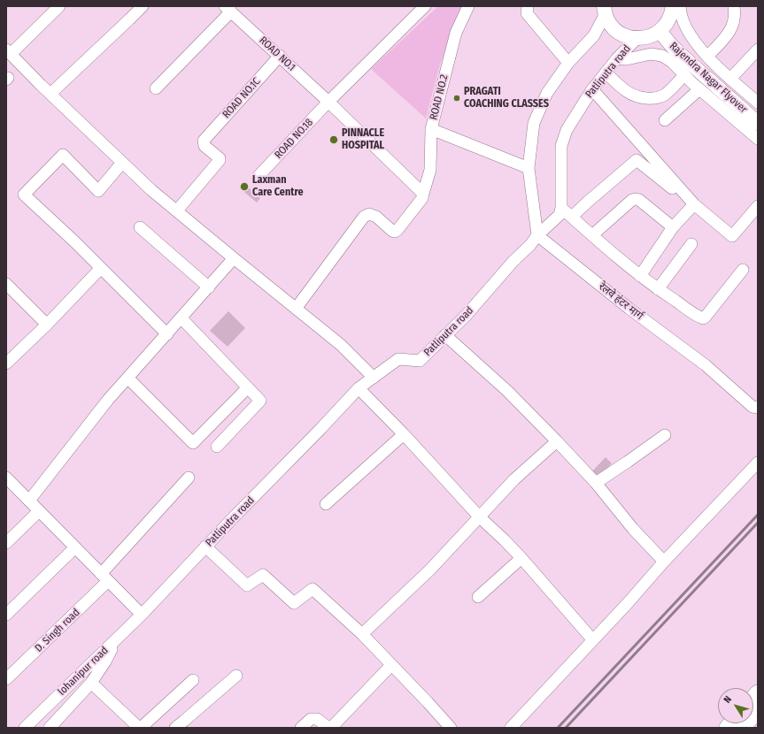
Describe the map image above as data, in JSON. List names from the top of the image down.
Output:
{
  "streets": {
    "main road": ["Rajendra Nagar Flyover"],
    "street": [
      "ROAD NO.1",
      "Patliputra road",
      "ROAD NO.2",
      "ROAD NO.1C",
      "ROAD NO.18",
      "रेलवे हंटर मार्ग",
      "D. Singh road",
      "lohanipur road"
    ]
  },
  "crossings": [
    ["ROAD NO.1", "ROAD NO.1C"],
    ["ROAD NO.1", "ROAD NO.18"],
    ["Patliputra road", "रेलवे हंटर मार्ग"],
    ["Patliputra road", "lohanipur road"]
  ],
  "places": ["PRAGATI COACHING CLASSES", "PINNACLE HOSPITAL", "Laxman Care Centre"],
  "north": "top left"
}
